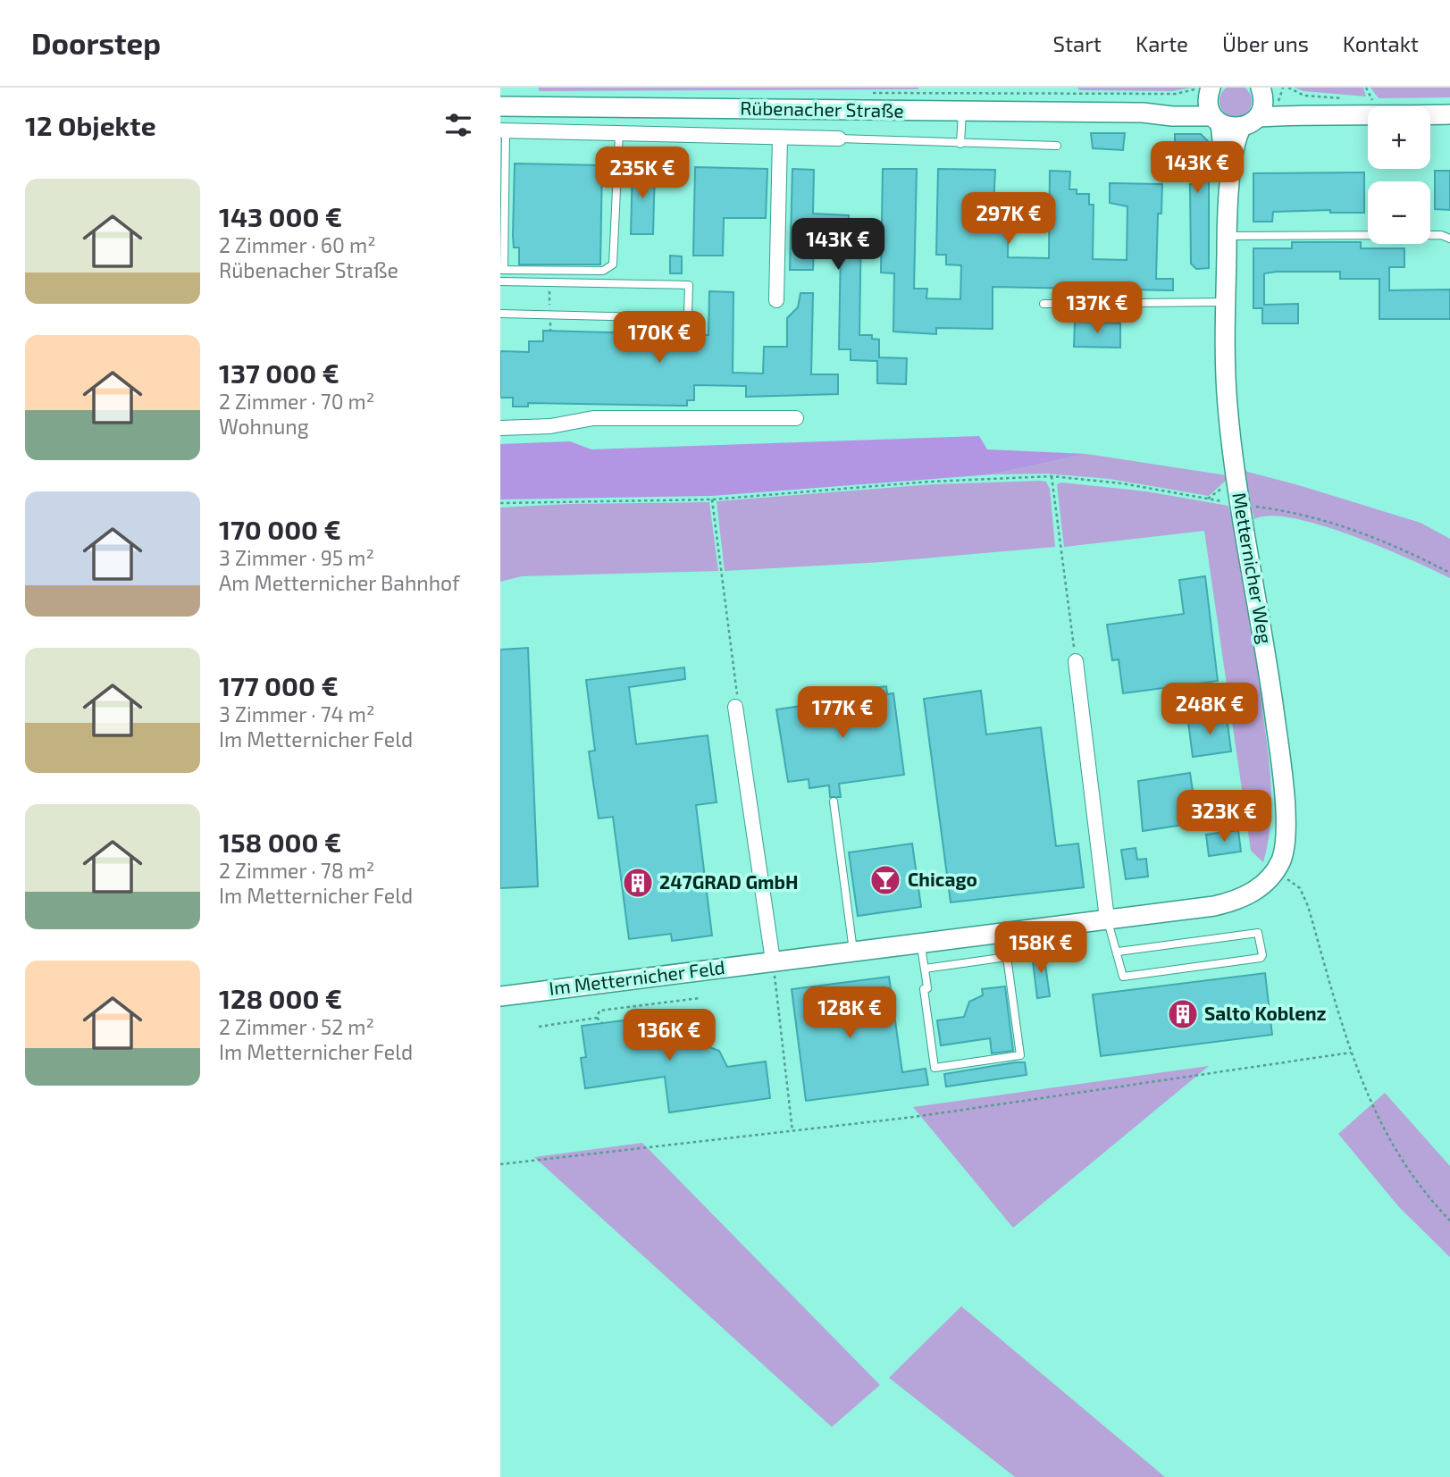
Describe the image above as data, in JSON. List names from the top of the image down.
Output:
{
  "streets": {
    "street": ["Rübenacher Straße", "Metternicher Weg", "Im Metternicher Feld"]
  },
  "crossings": [
    ["Rübenacher Straße", "Metternicher Weg"],
    ["Metternicher Weg", "Im Metternicher Feld"]
  ],
  "places": {
    "bar": ["Chicago"],
    "building": ["247GRAD GmbH", "Salto Koblenz"]
  },
  "page": {
    "header": "Doorstep",
    "nav": [
      "Start",
      "Karte",
      "Über uns",
      "Kontakt"
    ],
    "heading": "12 Objekte",
    "map_buttons": ["+", "−"],
    "price": [
      "143K €",
      "235K €",
      "297K €",
      "143K €",
      "137K €",
      "170K €",
      "248K €",
      "177K €",
      "323K €",
      "158K €",
      "128K €",
      "136K €"
    ],
    "list": [
      {
        "name": "143 000 €",
        "note": "2 Zimmer · 60 m² · Rübenacher Straße"
      },
      {
        "name": "137 000 €",
        "note": "2 Zimmer · 70 m² · Wohnung"
      },
      {
        "name": "170 000 €",
        "note": "3 Zimmer · 95 m² · Am Metternicher Bahnhof"
      },
      {
        "name": "177 000 €",
        "note": "3 Zimmer · 74 m² · Im Metternicher Feld"
      },
      {
        "name": "158 000 €",
        "note": "2 Zimmer · 78 m² · Im Metternicher Feld"
      },
      {
        "name": "128 000 €",
        "note": "2 Zimmer · 52 m² · Im Metternicher Feld"
      }
    ]
  }
}
